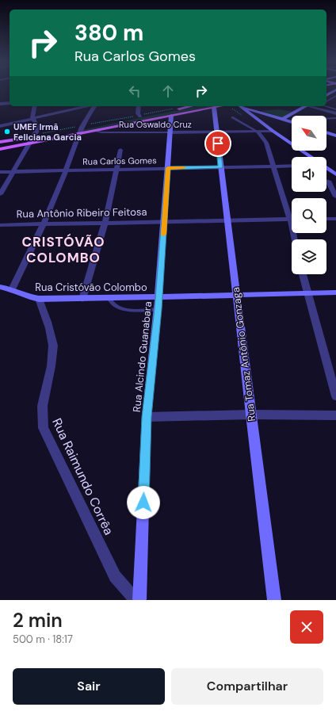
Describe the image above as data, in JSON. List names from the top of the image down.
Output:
{
  "streets": {
    "street": [
      "Rua Oswaldo Cruz",
      "Rua Carlos Gomes",
      "Rua Antônio Ribeiro Feitosa",
      "Rua Cristóvão Colombo",
      "Rua Tomaz Antônio Gonzaga",
      "Rua Alcindo Guanabara",
      "Rua Raimundo Corrêa"
    ]
  },
  "crossings": [
    ["Rua Oswaldo Cruz", "Rua Tomaz Antônio Gonzaga"],
    ["Rua Oswaldo Cruz", "Rua Alcindo Guanabara"],
    ["Rua Carlos Gomes", "Rua Tomaz Antônio Gonzaga"],
    ["Rua Carlos Gomes", "Rua Alcindo Guanabara"],
    ["Rua Antônio Ribeiro Feitosa", "Rua Tomaz Antônio Gonzaga"],
    ["Rua Antônio Ribeiro Feitosa", "Rua Alcindo Guanabara"],
    ["Rua Cristóvão Colombo", "Rua Tomaz Antônio Gonzaga"],
    ["Rua Cristóvão Colombo", "Rua Alcindo Guanabara"],
    ["Rua Cristóvão Colombo", "Rua Raimundo Corrêa"]
  ],
  "districts": ["CRISTÓVÃO COLOMBO"],
  "places": ["UMEF Irmã Feliciana Garcia"],
  "north": "top left",
  "page": {
    "turn": ["380 m", "Rua Carlos Gomes"],
    "heading": ["2 min", "500 m · 18:17"],
    "buttons": ["Sair", "Compartilhar"]
  }
}
